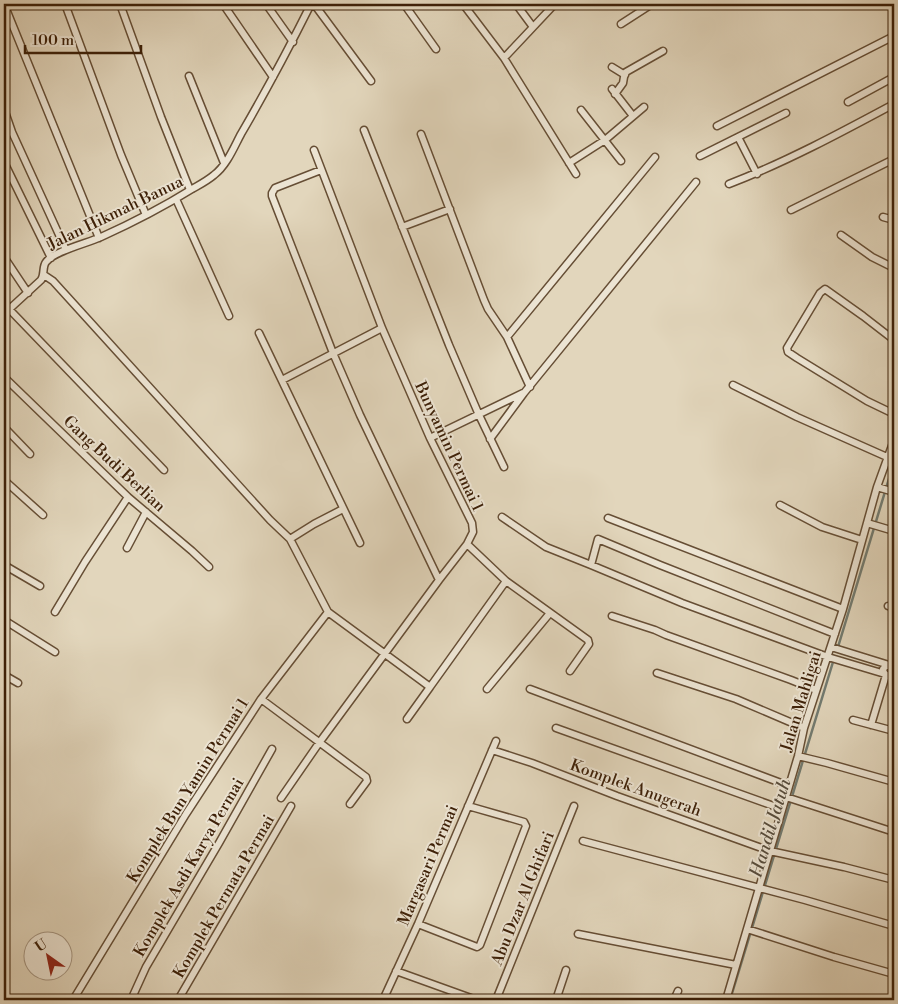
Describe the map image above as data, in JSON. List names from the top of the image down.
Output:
{
  "streets": {
    "street": [
      "Jalan Hikmah Banua",
      "Bunyamin Permai 1",
      "Gang Budi Berlian",
      "Jalan Mahligai",
      "Komplek Anugerah",
      "Komplek Bun Yamin Permai 1",
      "Margasari Permai",
      "Komplek Asdi Karya Permai",
      "Komplek Permata Permai",
      "Abu Dzar Al Ghifari"
    ]
  },
  "crossings": [
    ["Jalan Mahligai", "Komplek Anugerah"],
    ["Komplek Anugerah", "Margasari Permai"]
  ],
  "water": ["Handil Jatuh"],
  "scale_bar": "100 m",
  "north": "top left"
}
